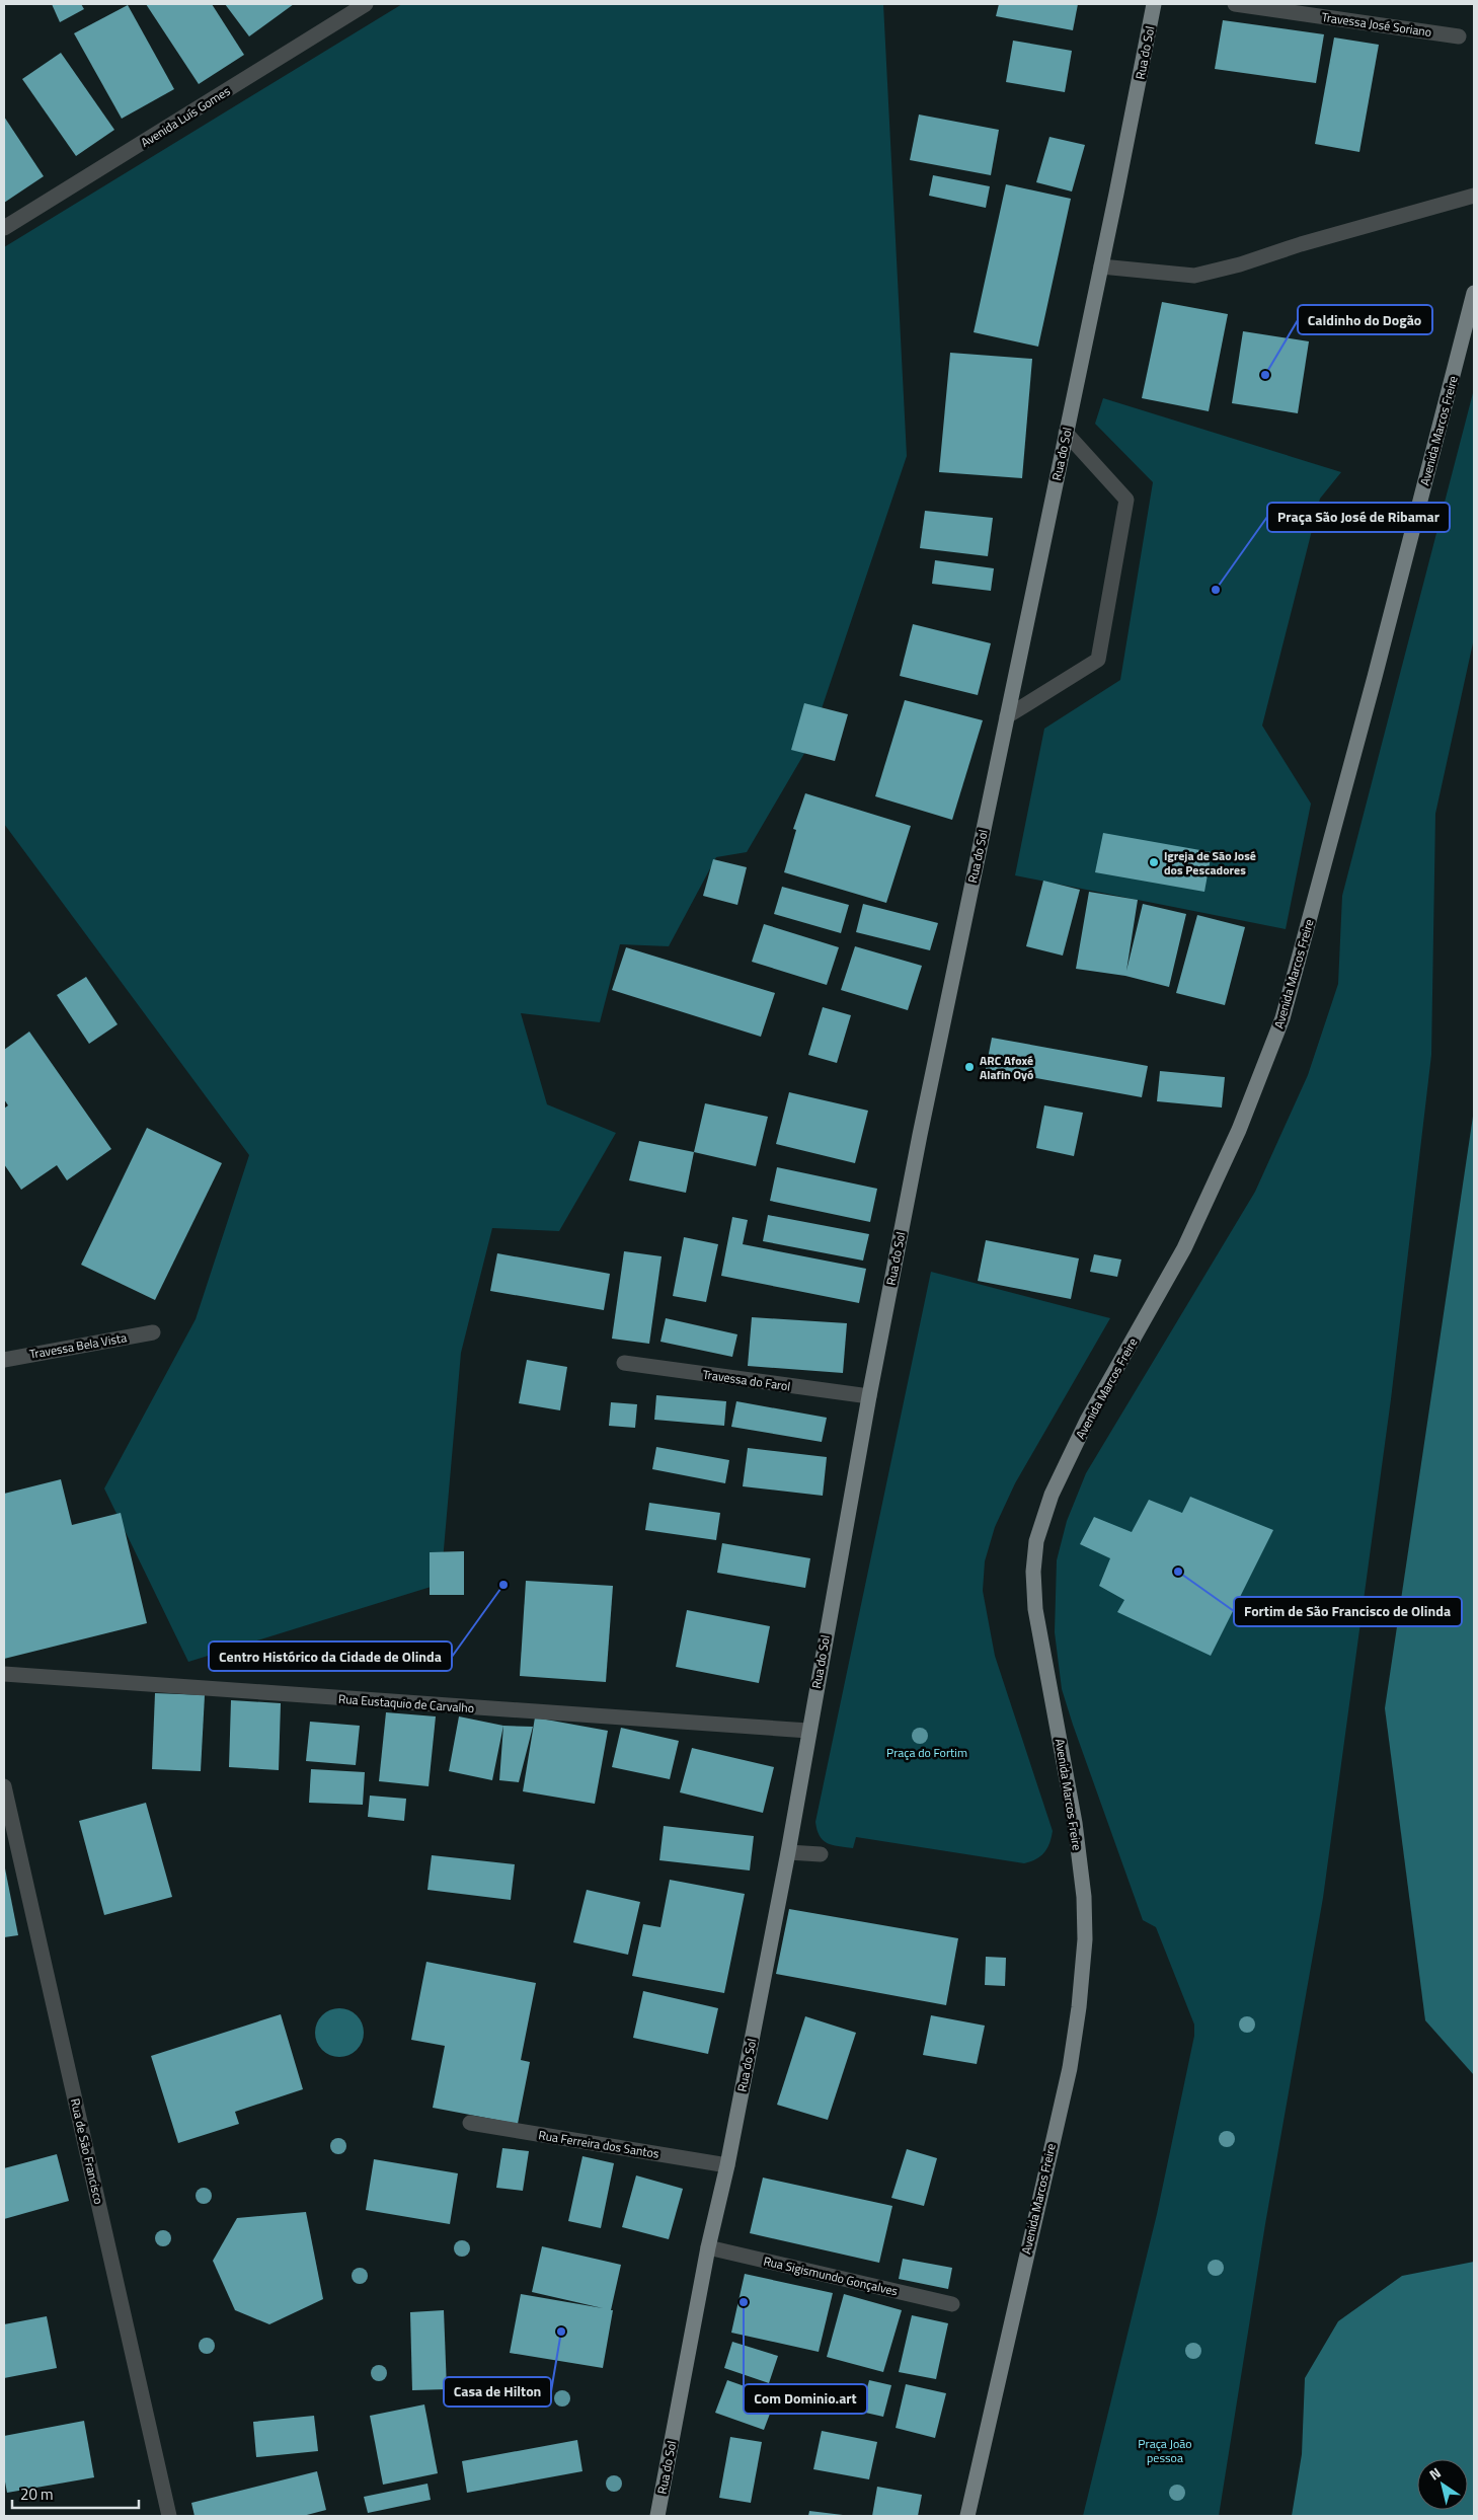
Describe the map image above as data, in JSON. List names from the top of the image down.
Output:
{
  "streets": {
    "main road": ["Rua do Sol", "Avenida Marcos Freire"],
    "street": [
      "Travessa José Soriano",
      "Avenida Luís Gomes",
      "Travessa Bela Vista",
      "Travessa do Farol",
      "Rua Eustaquio de Carvalho",
      "Rua Ferreira dos Santos",
      "Rua de São Francisco",
      "Rua Sigismundo Gonçalves"
    ]
  },
  "crossings": [
    ["Rua do Sol", "Travessa do Farol"],
    ["Rua do Sol", "Rua Eustaquio de Carvalho"],
    ["Rua do Sol", "Rua Ferreira dos Santos"],
    ["Rua do Sol", "Rua Sigismundo Gonçalves"]
  ],
  "parks": ["Praça do Fortim", "Praça João pessoa"],
  "places": [
    "Caldinho do Dogão",
    "Praça São José de Ribamar",
    "Igreja de São José dos Pescadores",
    "ARC Afoxé Alafin Oyó",
    "Fortim de São Francisco de Olinda",
    "Centro Histórico da Cidade de Olinda",
    "Com Dominio.art",
    "Casa de Hilton"
  ],
  "scale_bar": "20 m",
  "north": "top left"
}
